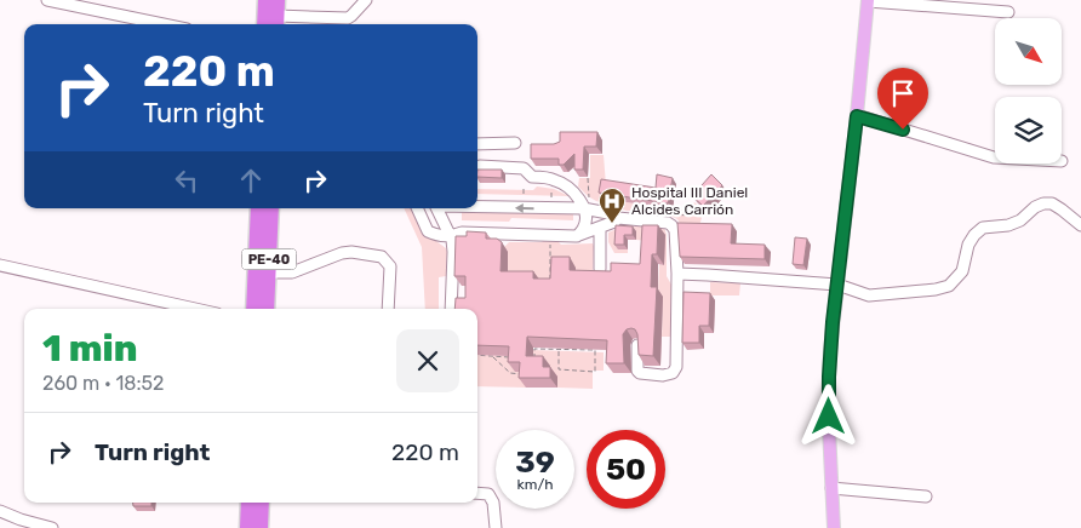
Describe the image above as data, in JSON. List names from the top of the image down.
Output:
{
  "streets": {
    "highway": ["PE-40"]
  },
  "places": {
    "hospital": ["Hospital III Daniel Alcides Carrión"]
  },
  "north": "bottom right",
  "page": {
    "turn": ["220 m", "Turn right"],
    "heading": ["1 min", "260 m · 18:52"],
    "list": [
      {
        "name": "Turn right",
        "value": "220 m"
      }
    ],
    "speed": "39 km/h",
    "limit": "50"
  }
}
